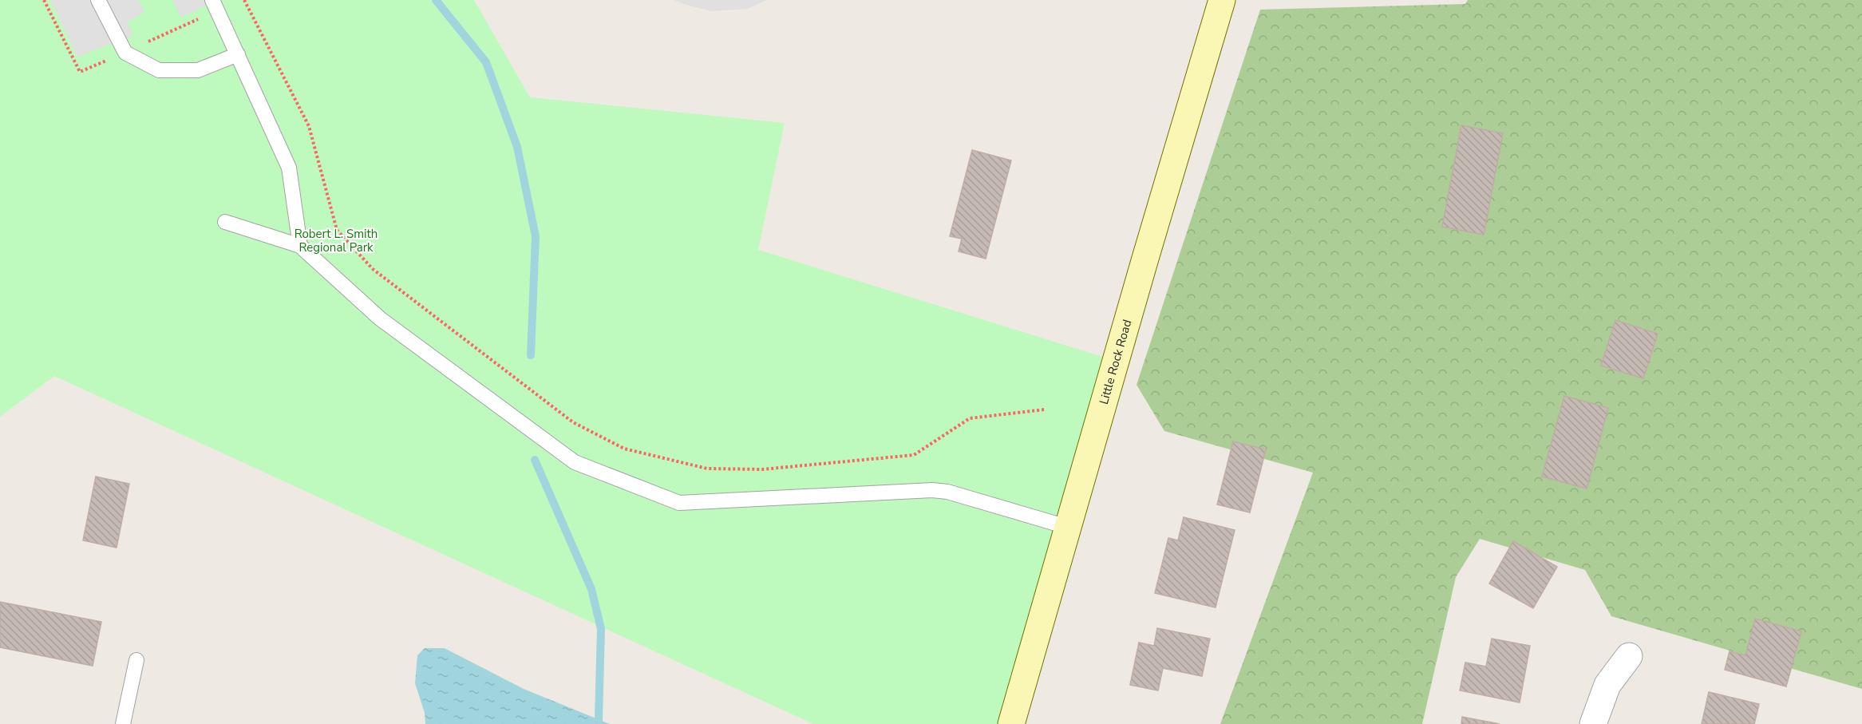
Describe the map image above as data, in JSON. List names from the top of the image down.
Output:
{
  "streets": {
    "main road": ["Little Rock Road"]
  },
  "parks": ["Robert L. Smith Regional Park"]
}
